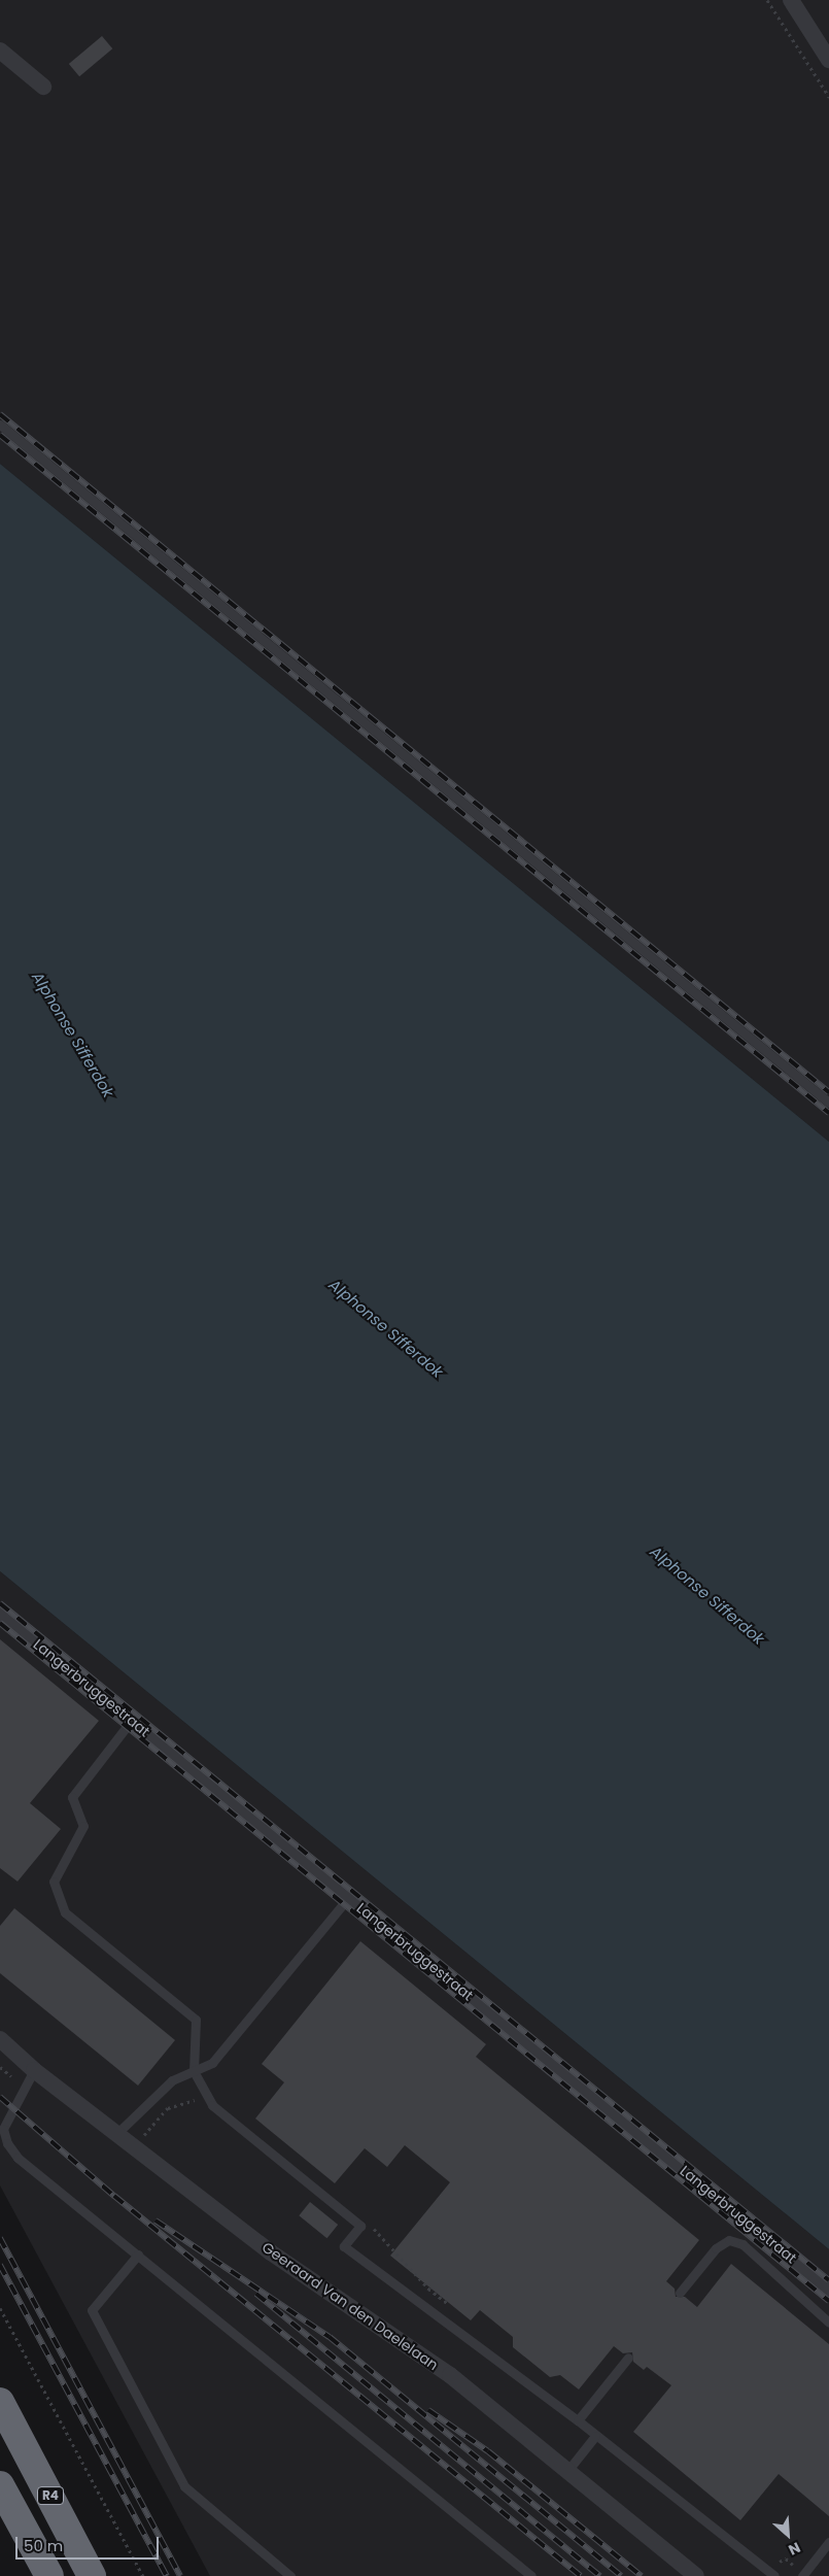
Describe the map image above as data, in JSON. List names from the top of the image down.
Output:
{
  "streets": {
    "highway": ["R4"],
    "street": ["Langerbruggestraat", "Geeraard Van den Daelelaan"]
  },
  "water": ["Alphonse Sifferdok"],
  "scale_bar": "50 m",
  "north": "bottom right"
}
